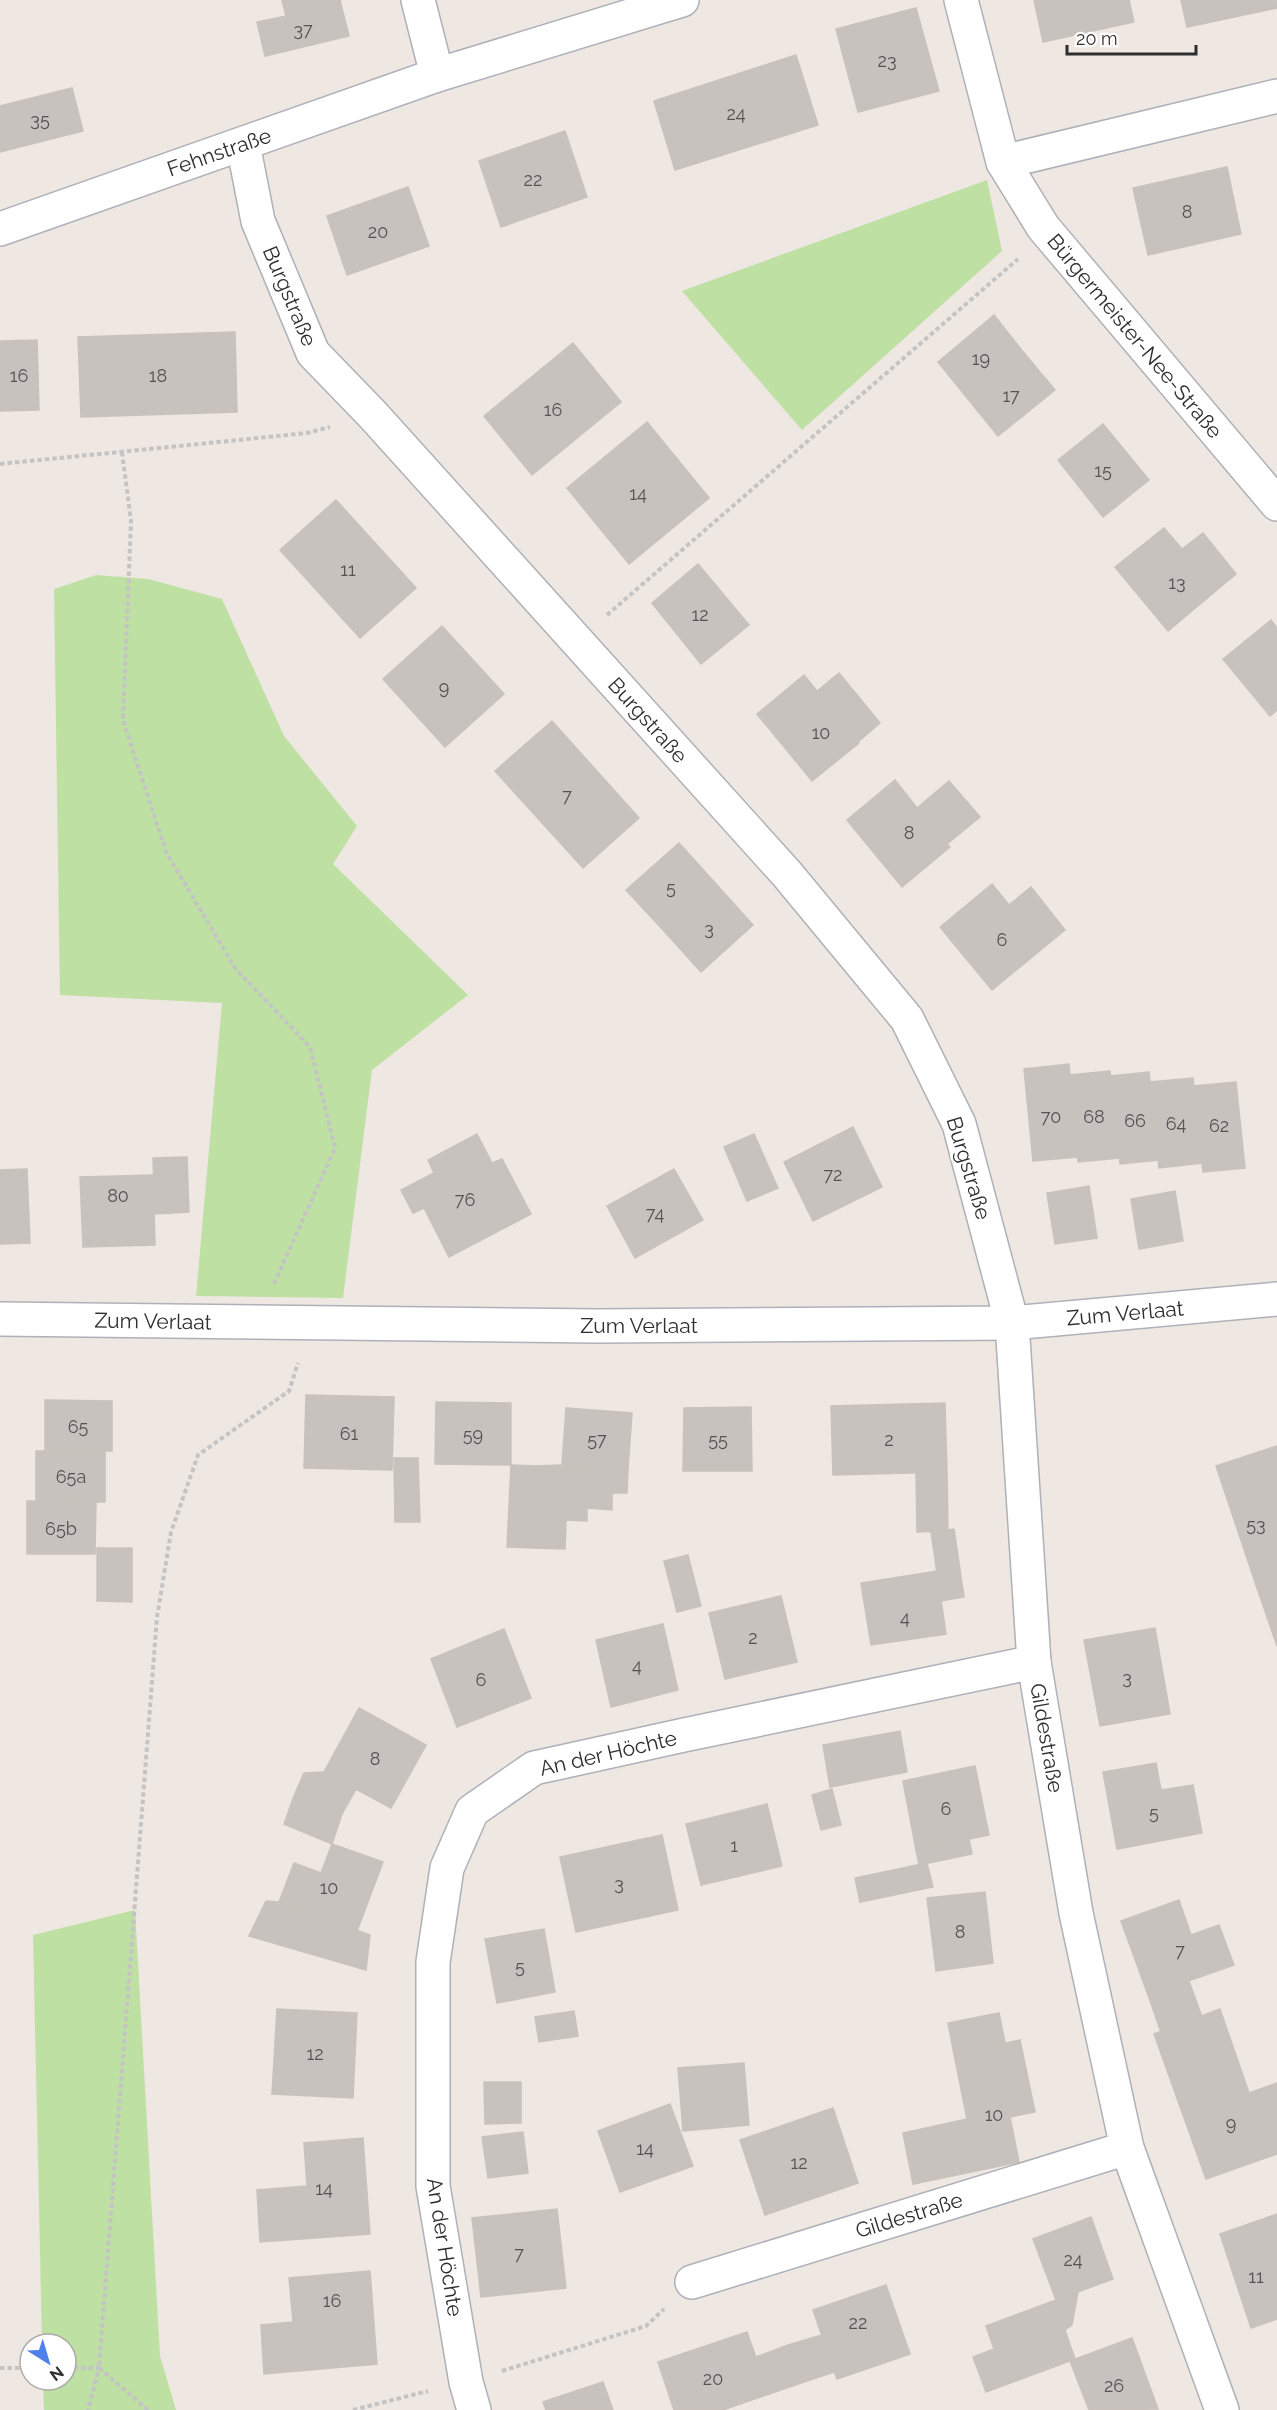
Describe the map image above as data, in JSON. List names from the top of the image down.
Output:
{
  "streets": {
    "street": [
      "Fehnstraße",
      "Burgstraße",
      "Bürgermeister-Nee-Straße",
      "Zum Verlaat",
      "Gildestraße",
      "An der Höchte"
    ]
  },
  "crossings": [
    ["Fehnstraße", "Burgstraße"],
    ["Burgstraße", "Zum Verlaat"],
    ["Burgstraße", "Gildestraße"],
    ["Zum Verlaat", "Gildestraße"],
    ["Gildestraße", "An der Höchte"]
  ],
  "house_numbers": [
    "37",
    "23",
    "24",
    "35",
    "22",
    "8",
    "20",
    "19",
    "16",
    "18",
    "17",
    "16",
    "15",
    "14",
    "11",
    "13",
    "12",
    "9",
    "10",
    "7",
    "8",
    "5",
    "3",
    "6",
    "70",
    "68",
    "66",
    "64",
    "62",
    "72",
    "80",
    "76",
    "74",
    "65",
    "61",
    "59",
    "57",
    "55",
    "2",
    "65a",
    "53",
    "65b",
    "4",
    "2",
    "4",
    "3",
    "6",
    "8",
    "6",
    "5",
    "1",
    "3",
    "10",
    "8",
    "7",
    "5",
    "12",
    "10",
    "9",
    "14",
    "12",
    "14",
    "7",
    "24",
    "11",
    "16",
    "22",
    "20",
    "26"
  ],
  "scale_bar": "20 m",
  "north": "bottom right"
}
